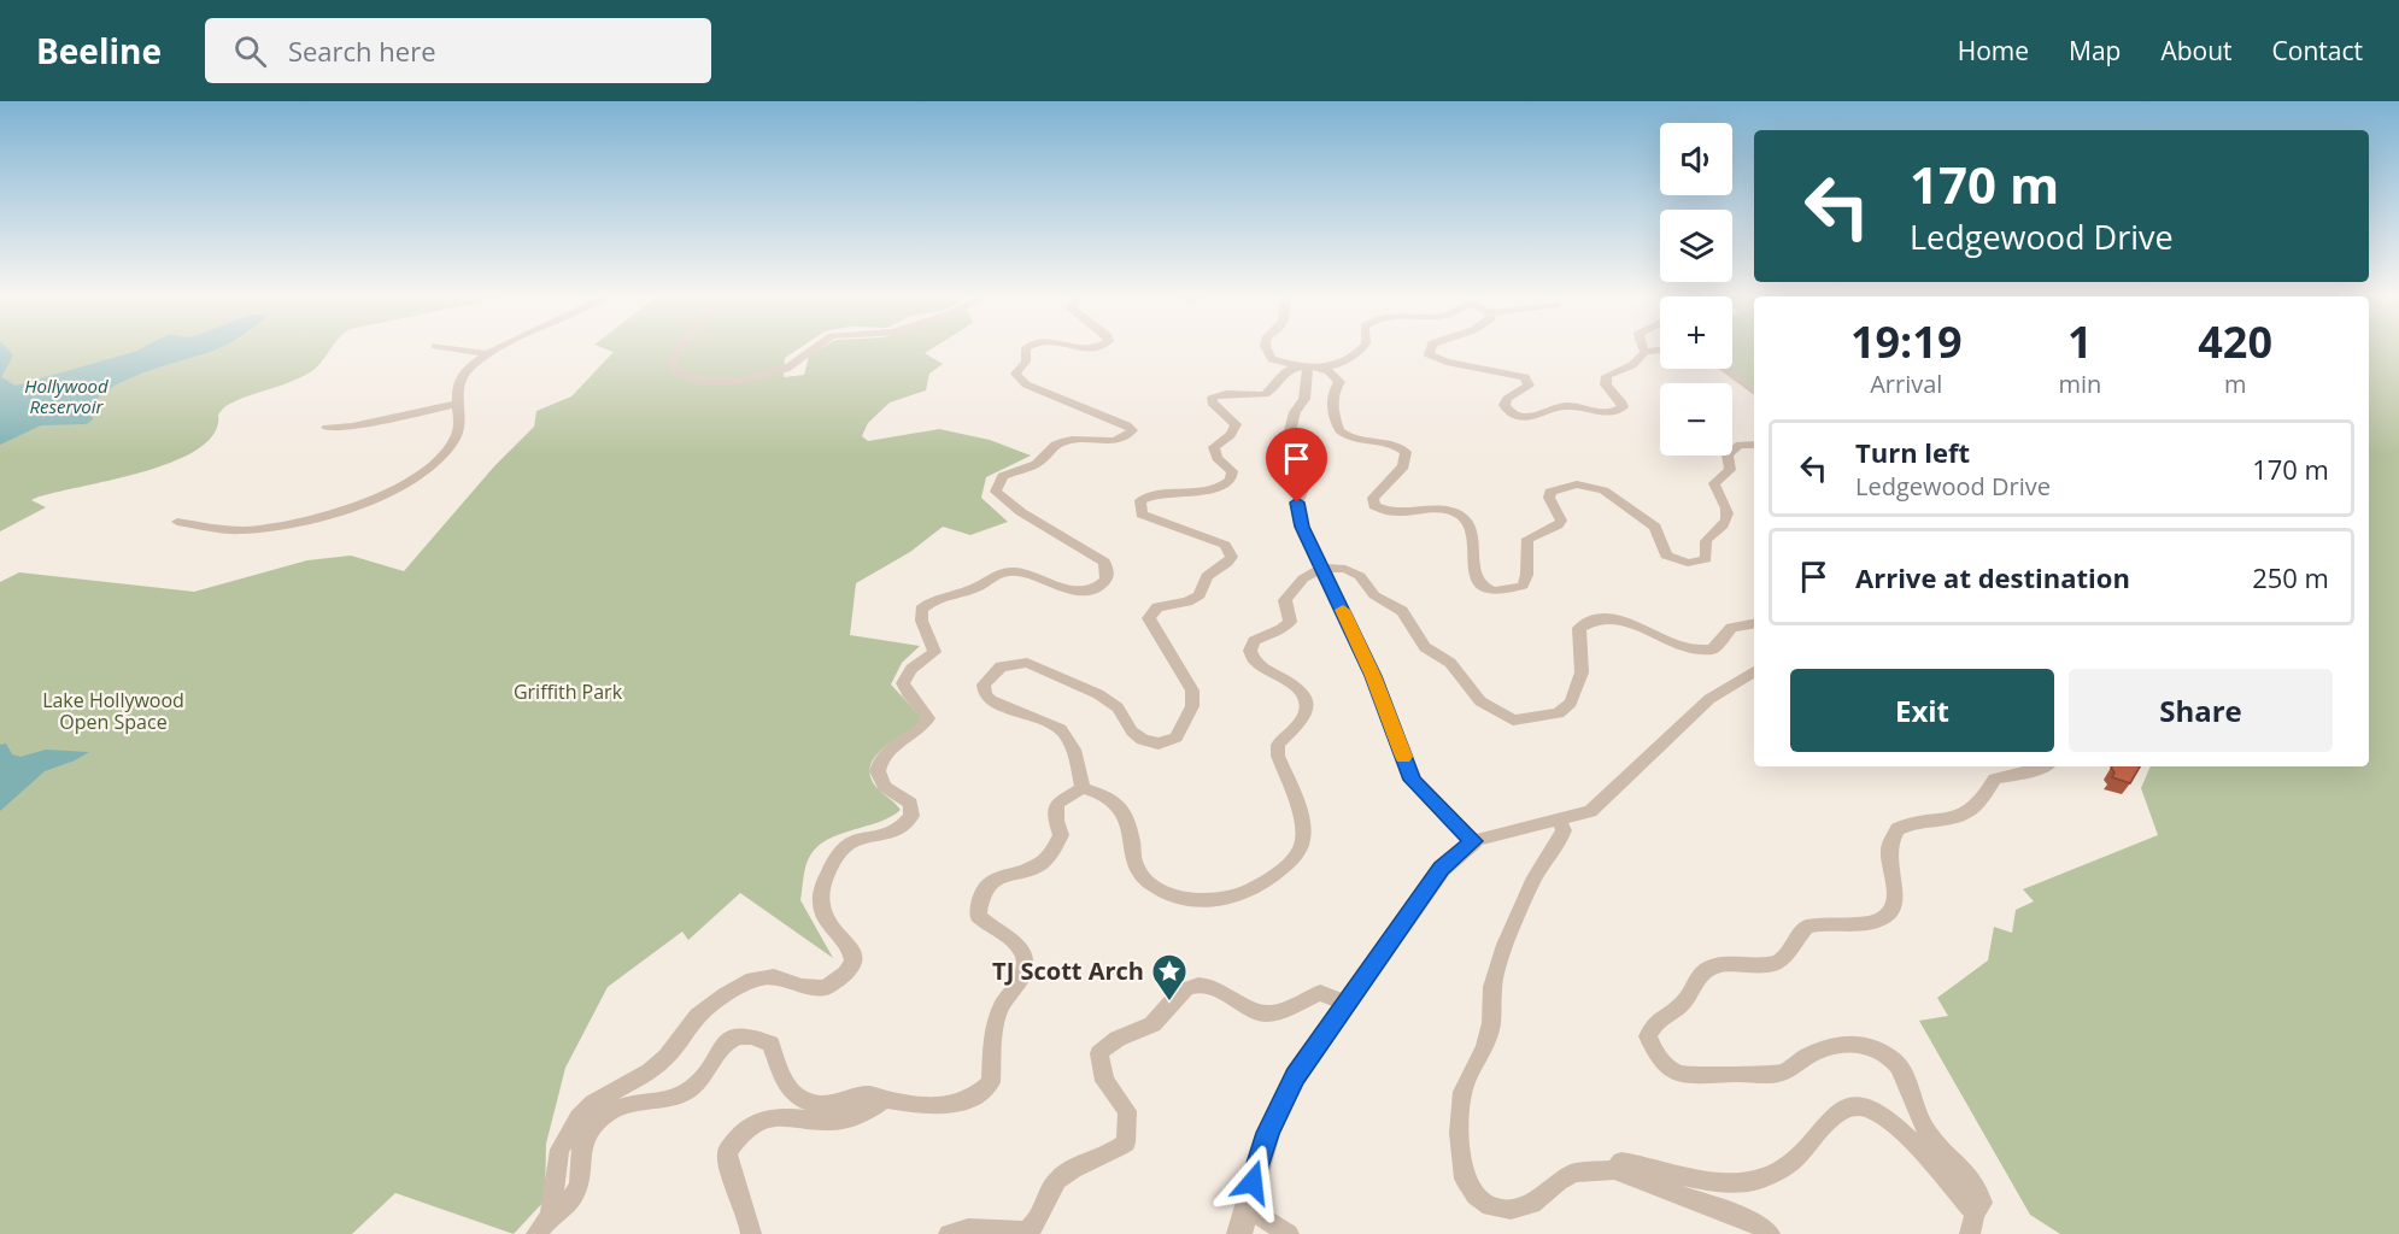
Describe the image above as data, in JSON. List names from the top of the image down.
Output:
{
  "water": ["Hollywood Reservoir"],
  "parks": ["Griffith Park", "Lake Hollywood Open Space"],
  "places": {
    "place": ["TJ Scott Arch"]
  },
  "page": {
    "header": "Beeline",
    "search": "Search here",
    "nav": [
      "Home",
      "Map",
      "About",
      "Contact"
    ],
    "map_buttons": ["+", "−"],
    "turn": ["170 m", "Ledgewood Drive"],
    "eta": [
      "19:19",
      "Arrival",
      "1",
      "min",
      "420",
      "m"
    ],
    "list": [
      {
        "name": "Turn left",
        "note": "Ledgewood Drive",
        "value": "170 m"
      },
      {
        "name": "Arrive at destination",
        "value": "250 m"
      }
    ],
    "buttons": ["Exit", "Share"]
  }
}
